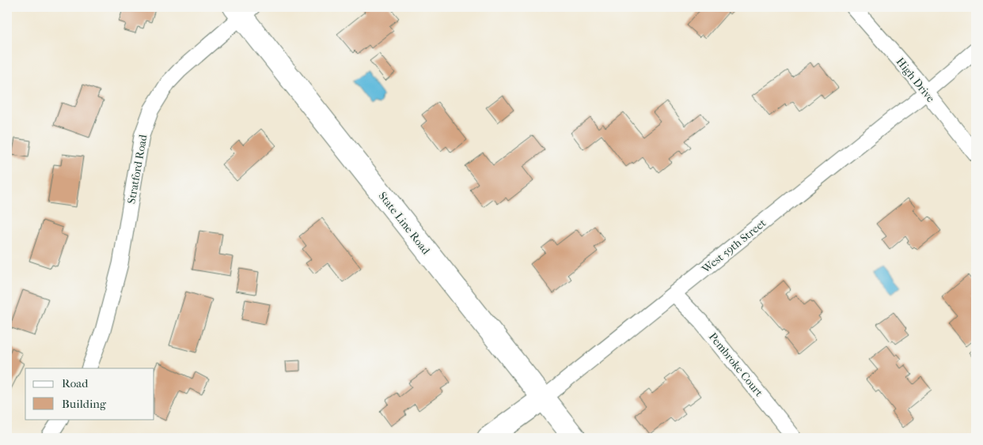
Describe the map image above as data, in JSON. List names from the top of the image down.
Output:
{
  "streets": {
    "main road": ["State Line Road", "West 59th Street"],
    "street": ["High Drive", "Stratford Road", "Pembroke Court"]
  },
  "crossings": [
    ["High Drive", "West 59th Street"],
    ["Stratford Road", "State Line Road"],
    ["State Line Road", "West 59th Street"],
    ["West 59th Street", "Pembroke Court"]
  ],
  "legend": ["Road", "Building"]
}
